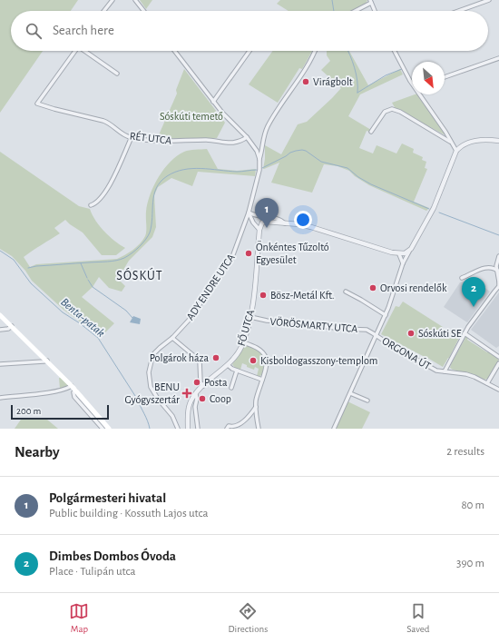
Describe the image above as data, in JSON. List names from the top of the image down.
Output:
{
  "streets": {
    "street": [
      "RÉT UTCA",
      "ADY ENDRE UTCA",
      "VÖRÖSMARTY UTCA",
      "FŐ UTCA",
      "ORGONA ÚT"
    ]
  },
  "crossings": [
    ["VÖRÖSMARTY UTCA", "FŐ UTCA"],
    ["VÖRÖSMARTY UTCA", "ORGONA ÚT"]
  ],
  "districts": ["SÓSKÚT"],
  "water": ["Benta-patak"],
  "parks": ["Sóskúti temető"],
  "places": {
    "other": [
      "Virágbolt",
      "Önkéntes Tűzoltó Egyesület",
      "Orvosi rendelők",
      "Bösz-Metál Kft.",
      "Sóskúti SE",
      "Polgárok háza",
      "Kisboldogasszony-templom",
      "Posta",
      "Coop"
    ],
    "health": ["BENU Gyógyszertár"]
  },
  "scale_bar": "200 m",
  "north": "bottom right",
  "page": {
    "search": "Search here",
    "pins": ["1", "2"],
    "scale": "200 m",
    "heading": ["Nearby", "2 results"],
    "list": [
      {
        "mark": "1",
        "name": "Polgármesteri hivatal",
        "note": "Public building · Kossuth Lajos utca",
        "value": "80 m"
      },
      {
        "mark": "2",
        "name": "Dimbes Dombos Óvoda",
        "note": "Place · Tulipán utca",
        "value": "390 m"
      }
    ],
    "nav": ["Map", "Directions", "Saved"]
  }
}
